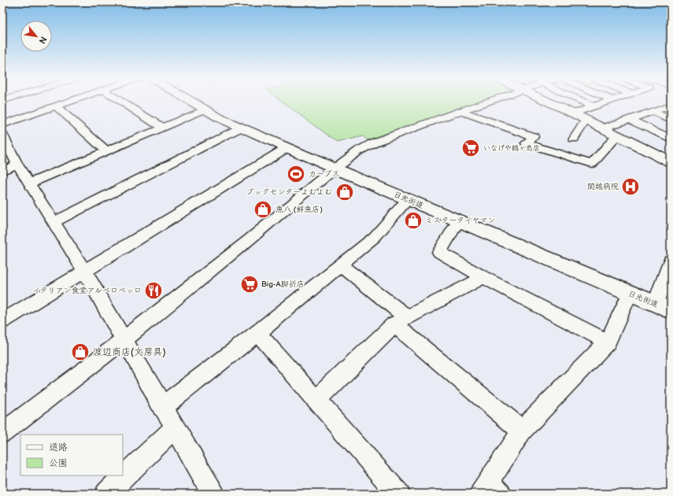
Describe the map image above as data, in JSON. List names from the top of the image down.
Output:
{
  "streets": {
    "street": ["日光街道"]
  },
  "places": {
    "supermarket": ["いなげや鶴ヶ島店", "Big-A脚折店"],
    "sports": ["カーブス"],
    "hospital": ["関越病院"],
    "shop": [
      "ブックセンターよむよむ",
      "魚八 (鮮魚店)",
      "ミスタータイヤマン",
      "渡辺商店(文房具)"
    ],
    "restaurant": ["イタリアン食堂アルベロベッロ"]
  },
  "legend": ["道路", "公園"],
  "north": "bottom right"
}
